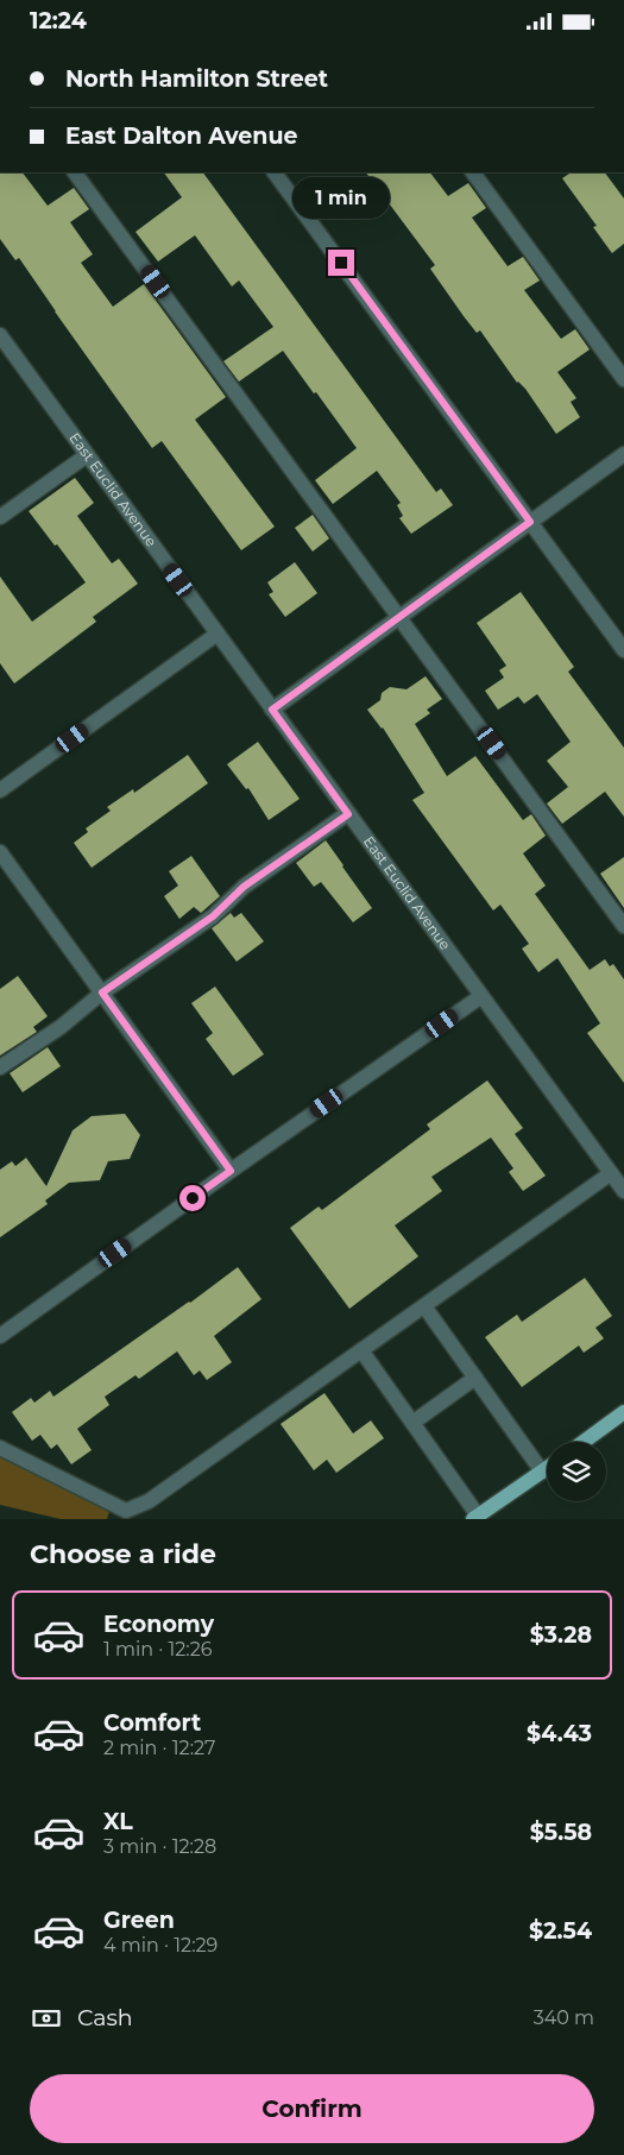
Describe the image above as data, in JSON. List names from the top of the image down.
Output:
{
  "streets": {
    "street": ["East Euclid Avenue"]
  },
  "page": {
    "status": "12:24",
    "banner": ["North Hamilton Street", "East Dalton Avenue"],
    "bubble": "1 min",
    "heading": "Choose a ride",
    "list": [
      {
        "name": "Economy",
        "note": "1 min · 12:26",
        "value": "$3.28"
      },
      {
        "name": "Comfort",
        "note": "2 min · 12:27",
        "value": "$4.43"
      },
      {
        "name": "XL",
        "note": "3 min · 12:28",
        "value": "$5.58"
      },
      {
        "name": "Green",
        "note": "4 min · 12:29",
        "value": "$2.54"
      }
    ],
    "pay": ["Cash", "340 m"],
    "buttons": "Confirm"
  }
}
